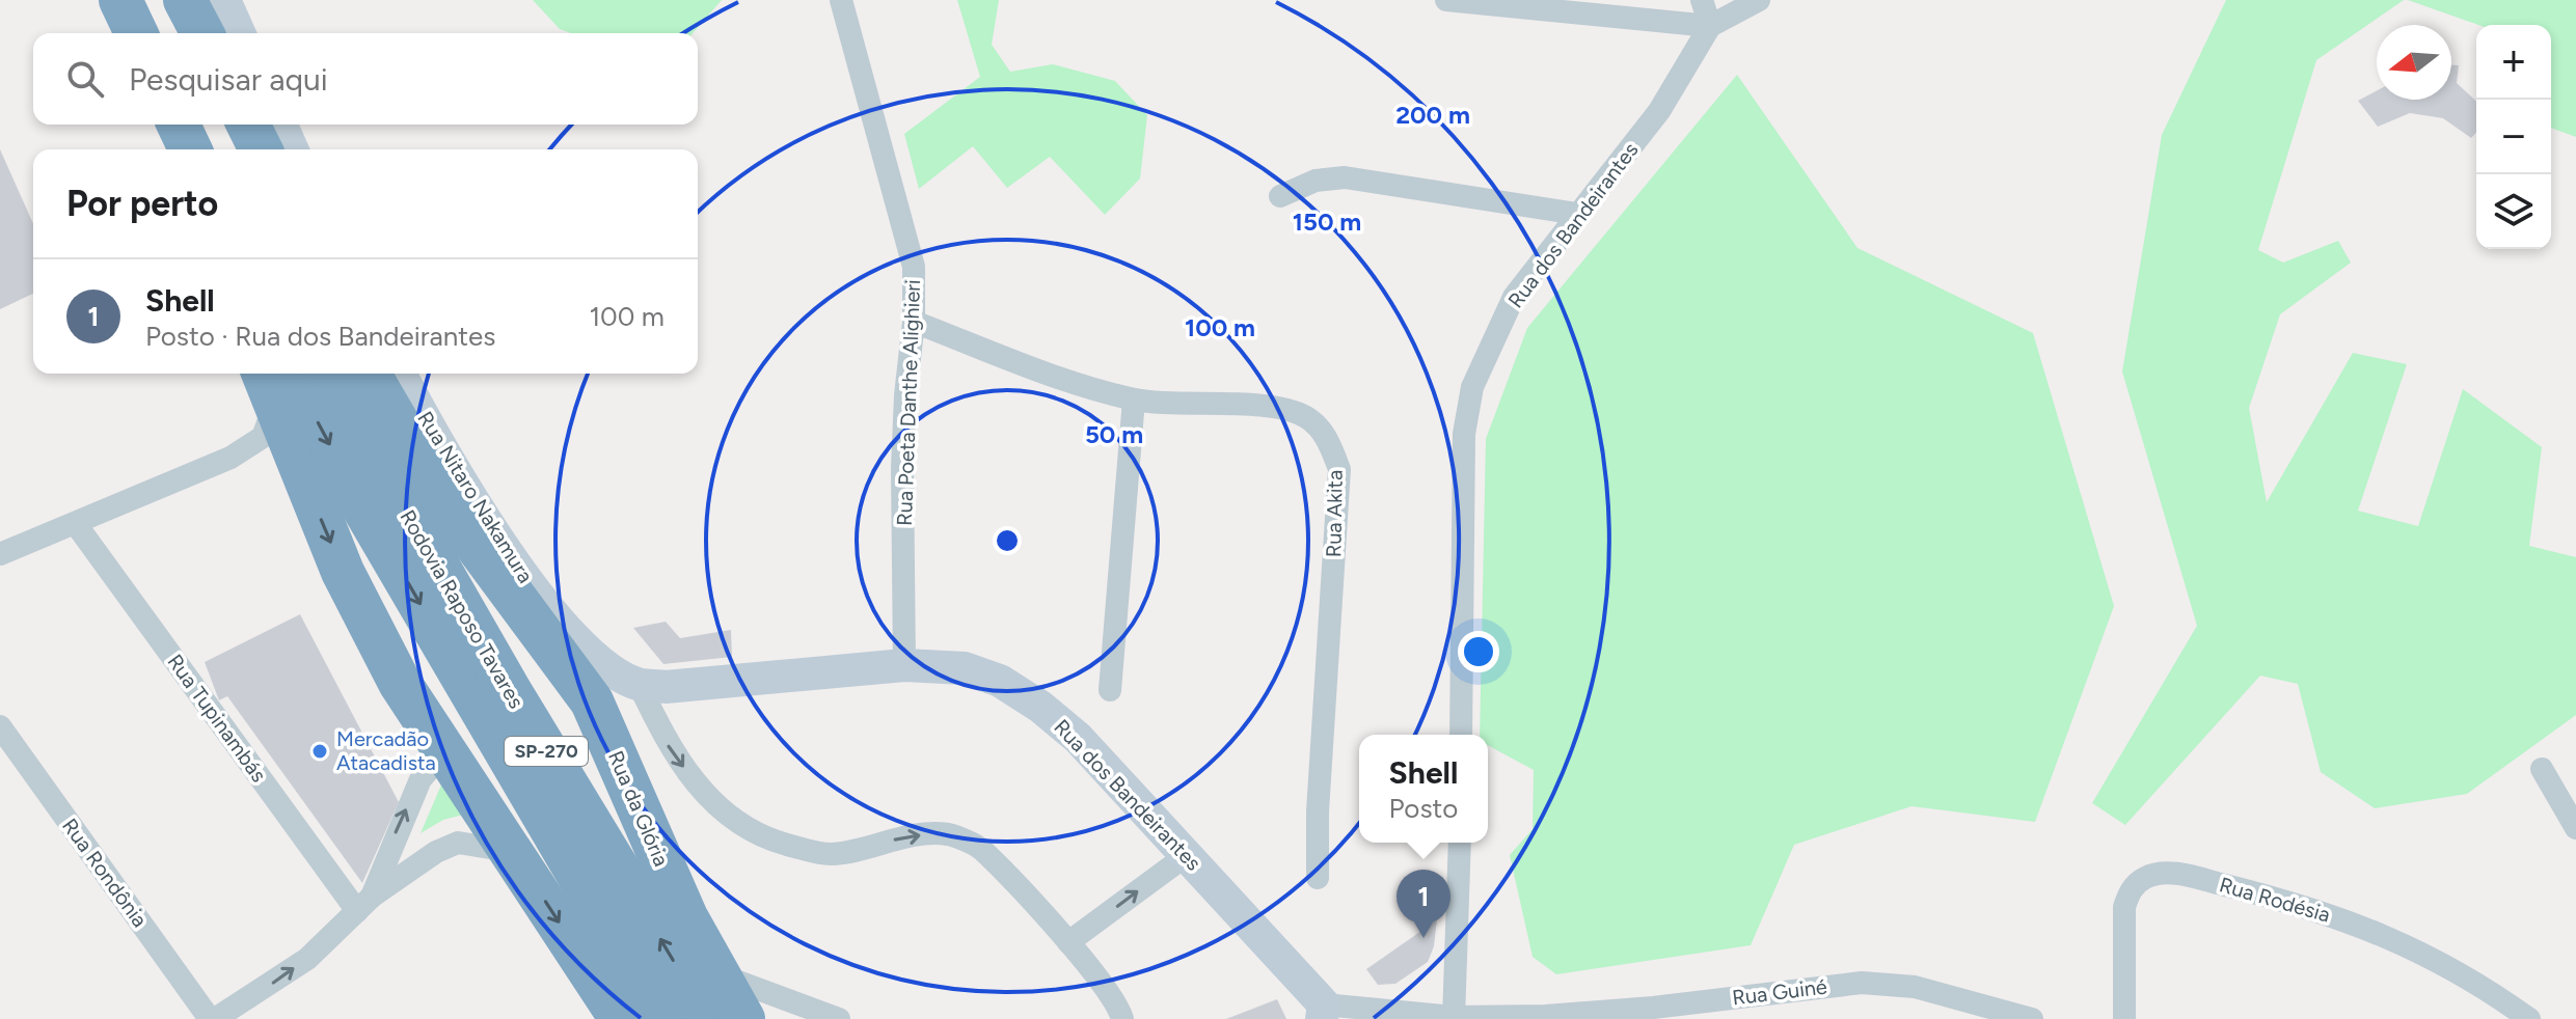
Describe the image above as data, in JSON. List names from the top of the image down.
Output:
{
  "streets": {
    "highway": ["Rodovia Raposo Tavares", "SP-270", "Rua da Glória"],
    "main road": ["Rua dos Bandeirantes", "Rua Nitaro Nakamura"],
    "street": [
      "Rua Poeta Danthe Alighieri",
      "Rua Akita",
      "Rua Tupinambás",
      "Rua Rondônia",
      "Rua Rodésia",
      "Rua Guiné"
    ]
  },
  "crossings": [
    ["Rua dos Bandeirantes", "Rua Poeta Danthe Alighieri"],
    ["Rua dos Bandeirantes", "Rua Nitaro Nakamura"],
    ["Rua dos Bandeirantes", "Rua Guiné"],
    ["Rua Poeta Danthe Alighieri", "Rua Akita"]
  ],
  "places": ["Mercadão Atacadista"],
  "north": "left",
  "page": {
    "map_buttons": ["+", "−"],
    "search": "Pesquisar aqui",
    "heading": "Por perto",
    "list": [
      {
        "mark": "1",
        "name": "Shell",
        "note": "Posto · Rua dos Bandeirantes",
        "value": "100 m"
      }
    ],
    "popup": ["Shell", "Posto"],
    "pins": "1"
  },
  "rings": [
    "200 m",
    "150 m",
    "100 m",
    "50 m"
  ]
}
